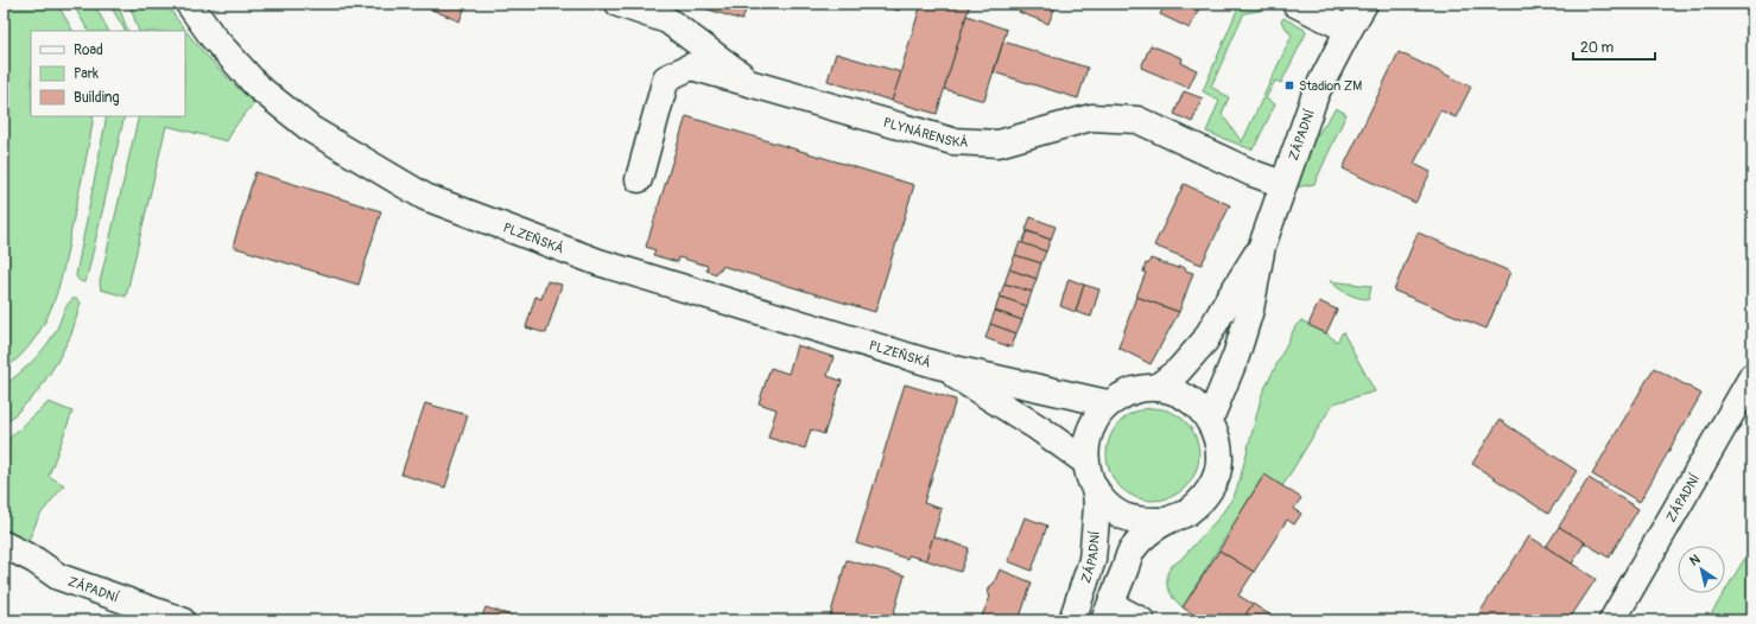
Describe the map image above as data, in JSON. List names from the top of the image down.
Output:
{
  "streets": {
    "street": ["PLYNÁRENSKÁ", "ZÁPADNÍ", "PLZEŇSKÁ"]
  },
  "crossings": [
    ["PLYNÁRENSKÁ", "ZÁPADNÍ"],
    ["ZÁPADNÍ", "PLZEŇSKÁ"]
  ],
  "places": {
    "transit": ["Stadion ZM"]
  },
  "legend": ["Road", "Park", "Building"],
  "scale_bar": "20 m",
  "north": "top left"
}
